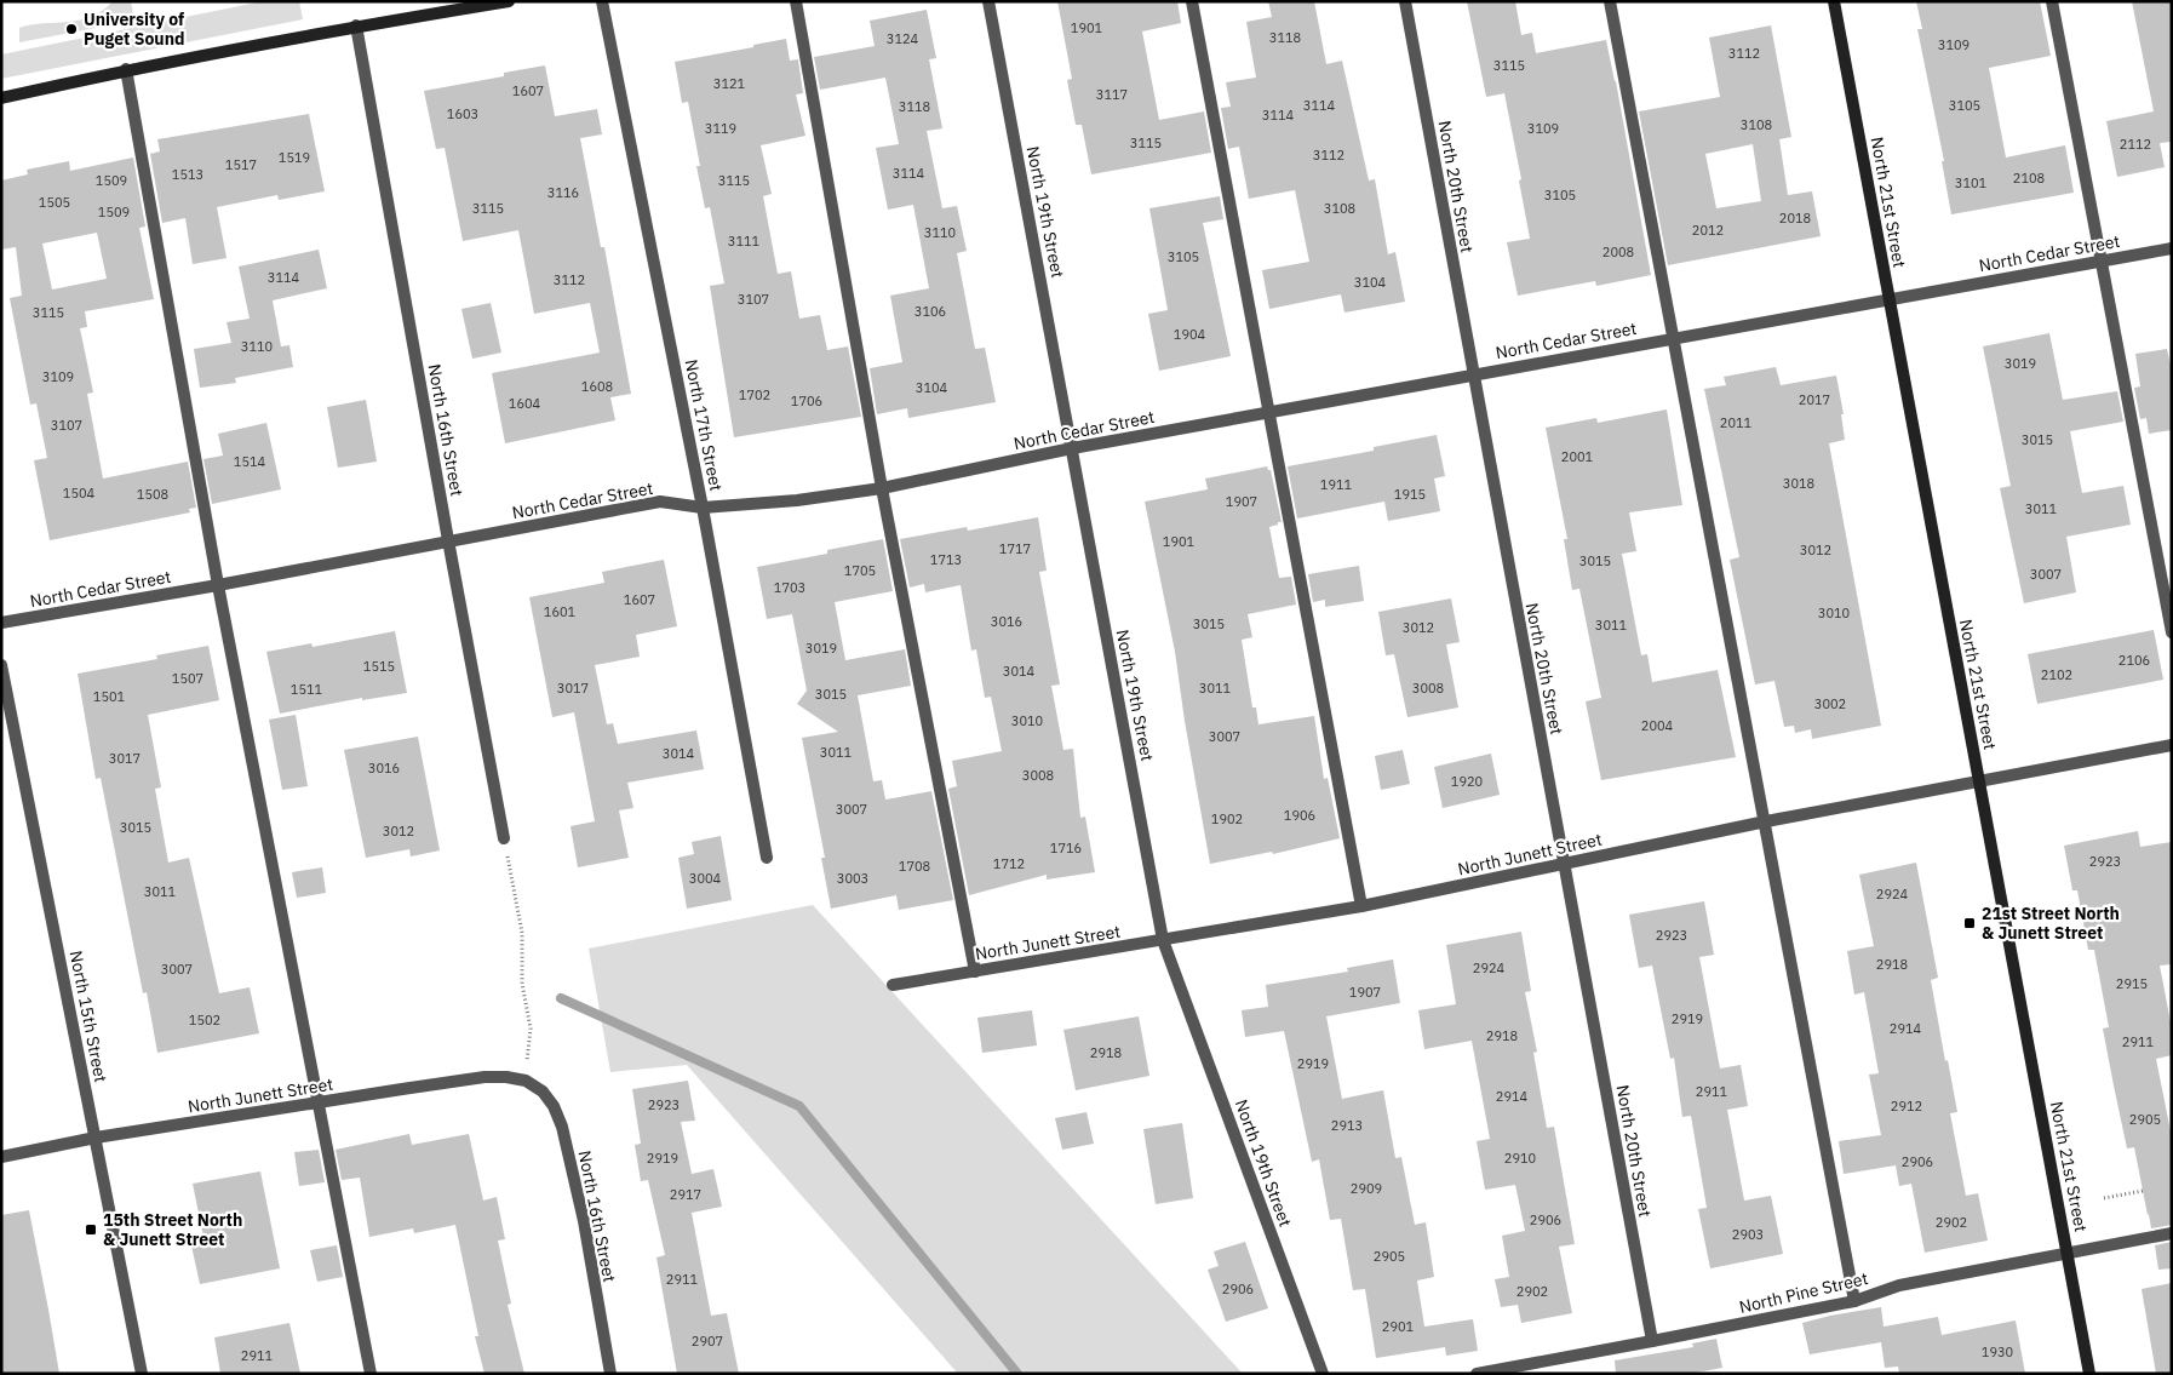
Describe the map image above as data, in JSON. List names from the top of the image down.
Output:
{
  "streets": {
    "main road": ["North 21st Street"],
    "street": [
      "North 20th Street",
      "North 19th Street",
      "North Cedar Street",
      "North 17th Street",
      "North 16th Street",
      "North Junett Street",
      "North 15th Street",
      "North Pine Street"
    ]
  },
  "crossings": [
    ["North 20th Street", "North Cedar Street"],
    ["North 20th Street", "North Junett Street"],
    ["North 20th Street", "North Pine Street"],
    ["North 21st Street", "North Cedar Street"],
    ["North 21st Street", "North Junett Street"],
    ["North 21st Street", "North Pine Street"],
    ["North 19th Street", "North Cedar Street"],
    ["North 19th Street", "North Junett Street"],
    ["North Cedar Street", "North 17th Street"],
    ["North Cedar Street", "North 16th Street"],
    ["North 16th Street", "North Junett Street"],
    ["North Junett Street", "North 15th Street"]
  ],
  "places": {
    "other": ["University of Puget Sound"],
    "transit": ["21st Street North & Junett Street", "15th Street North & Junett Street"]
  },
  "house_numbers": [
    "1901",
    "3118",
    "3124",
    "3109",
    "3112",
    "3115",
    "3121",
    "1607",
    "3117",
    "3114",
    "3105",
    "3118",
    "1603",
    "3114",
    "3108",
    "3119",
    "3109",
    "3115",
    "2112",
    "3112",
    "1519",
    "1517",
    "3114",
    "1513",
    "2108",
    "1509",
    "3115",
    "3101",
    "3116",
    "3105",
    "1505",
    "3115",
    "3108",
    "1509",
    "2018",
    "2012",
    "3110",
    "3111",
    "2008",
    "3105",
    "3114",
    "3112",
    "3104",
    "3107",
    "3106",
    "3115",
    "1904",
    "3110",
    "3019",
    "3109",
    "1608",
    "3104",
    "1702",
    "2017",
    "1706",
    "1604",
    "2011",
    "3107",
    "3015",
    "2001",
    "1514",
    "3018",
    "1911",
    "1504",
    "1508",
    "1915",
    "1907",
    "3011",
    "1901",
    "1717",
    "3012",
    "1713",
    "3015",
    "1705",
    "3007",
    "1703",
    "1607",
    "1601",
    "3010",
    "3016",
    "3015",
    "3011",
    "3012",
    "3019",
    "2106",
    "1515",
    "3014",
    "2102",
    "1507",
    "3017",
    "3011",
    "3008",
    "1511",
    "3015",
    "1501",
    "3002",
    "3010",
    "2004",
    "3007",
    "3011",
    "3014",
    "3017",
    "3016",
    "3008",
    "1920",
    "3007",
    "1906",
    "1902",
    "3015",
    "3012",
    "1716",
    "2923",
    "1712",
    "1708",
    "3004",
    "3003",
    "3011",
    "2924",
    "2923",
    "2918",
    "2924",
    "3007",
    "2915",
    "1907",
    "2919",
    "1502",
    "2914",
    "2918",
    "2911",
    "2918",
    "2919",
    "2911",
    "2914",
    "2923",
    "2912",
    "2905",
    "2913",
    "2919",
    "2910",
    "2906",
    "2909",
    "2917",
    "2906",
    "2902",
    "2903",
    "2905",
    "2911",
    "2906",
    "2902",
    "2901",
    "2907",
    "1930",
    "2911"
  ]
}
